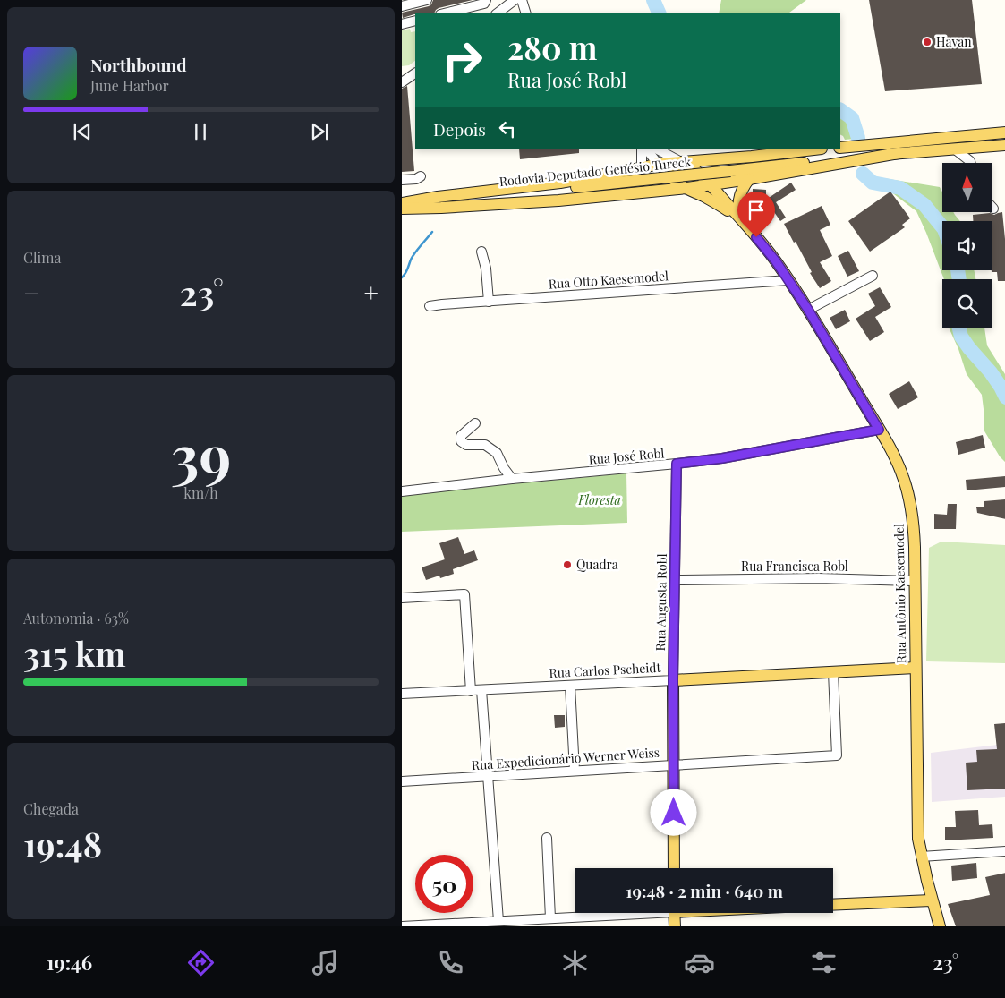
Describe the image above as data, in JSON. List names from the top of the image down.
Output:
{
  "streets": {
    "main road": [
      "Rodovia Deputado Genésio Tureck",
      "Rua Antônio Kaesemodel",
      "Rua Augusta Robl",
      "Rua Carlos Pscheidt"
    ],
    "street": [
      "Rua Otto Kaesemodel",
      "Rua José Robl",
      "Rua Francisca Robl",
      "Rua Expedicionário Werner Weiss"
    ]
  },
  "crossings": [
    ["Rua Otto Kaesemodel", "Rua Antônio Kaesemodel"],
    ["Rua José Robl", "Rua Antônio Kaesemodel"],
    ["Rua José Robl", "Rua Augusta Robl"],
    ["Rua Francisca Robl", "Rua Antônio Kaesemodel"],
    ["Rua Francisca Robl", "Rua Augusta Robl"],
    ["Rua Antônio Kaesemodel", "Rua Carlos Pscheidt"],
    ["Rua Augusta Robl", "Rua Carlos Pscheidt"],
    ["Rua Augusta Robl", "Rua Expedicionário Werner Weiss"],
    ["Rua Carlos Pscheidt", "Rua Expedicionário Werner Weiss"]
  ],
  "parks": ["Floresta"],
  "places": ["Havan", "Quadra"],
  "north": "top",
  "page": {
    "turn": ["280 m", "Rua José Robl"],
    "song": ["Northbound", "June Harbor"],
    "then": "Depois",
    "tile": [
      "Clima",
      ["39", "km/h"],
      ["Autonomia · 63%", "315 km"],
      ["Chegada", "19:48"]
    ],
    "heat": ["−", "23°", "+"],
    "limit": "50",
    "trip": "19:48 · 2 min · 640 m",
    "tabs": ["19:46", "23°"]
  }
}
